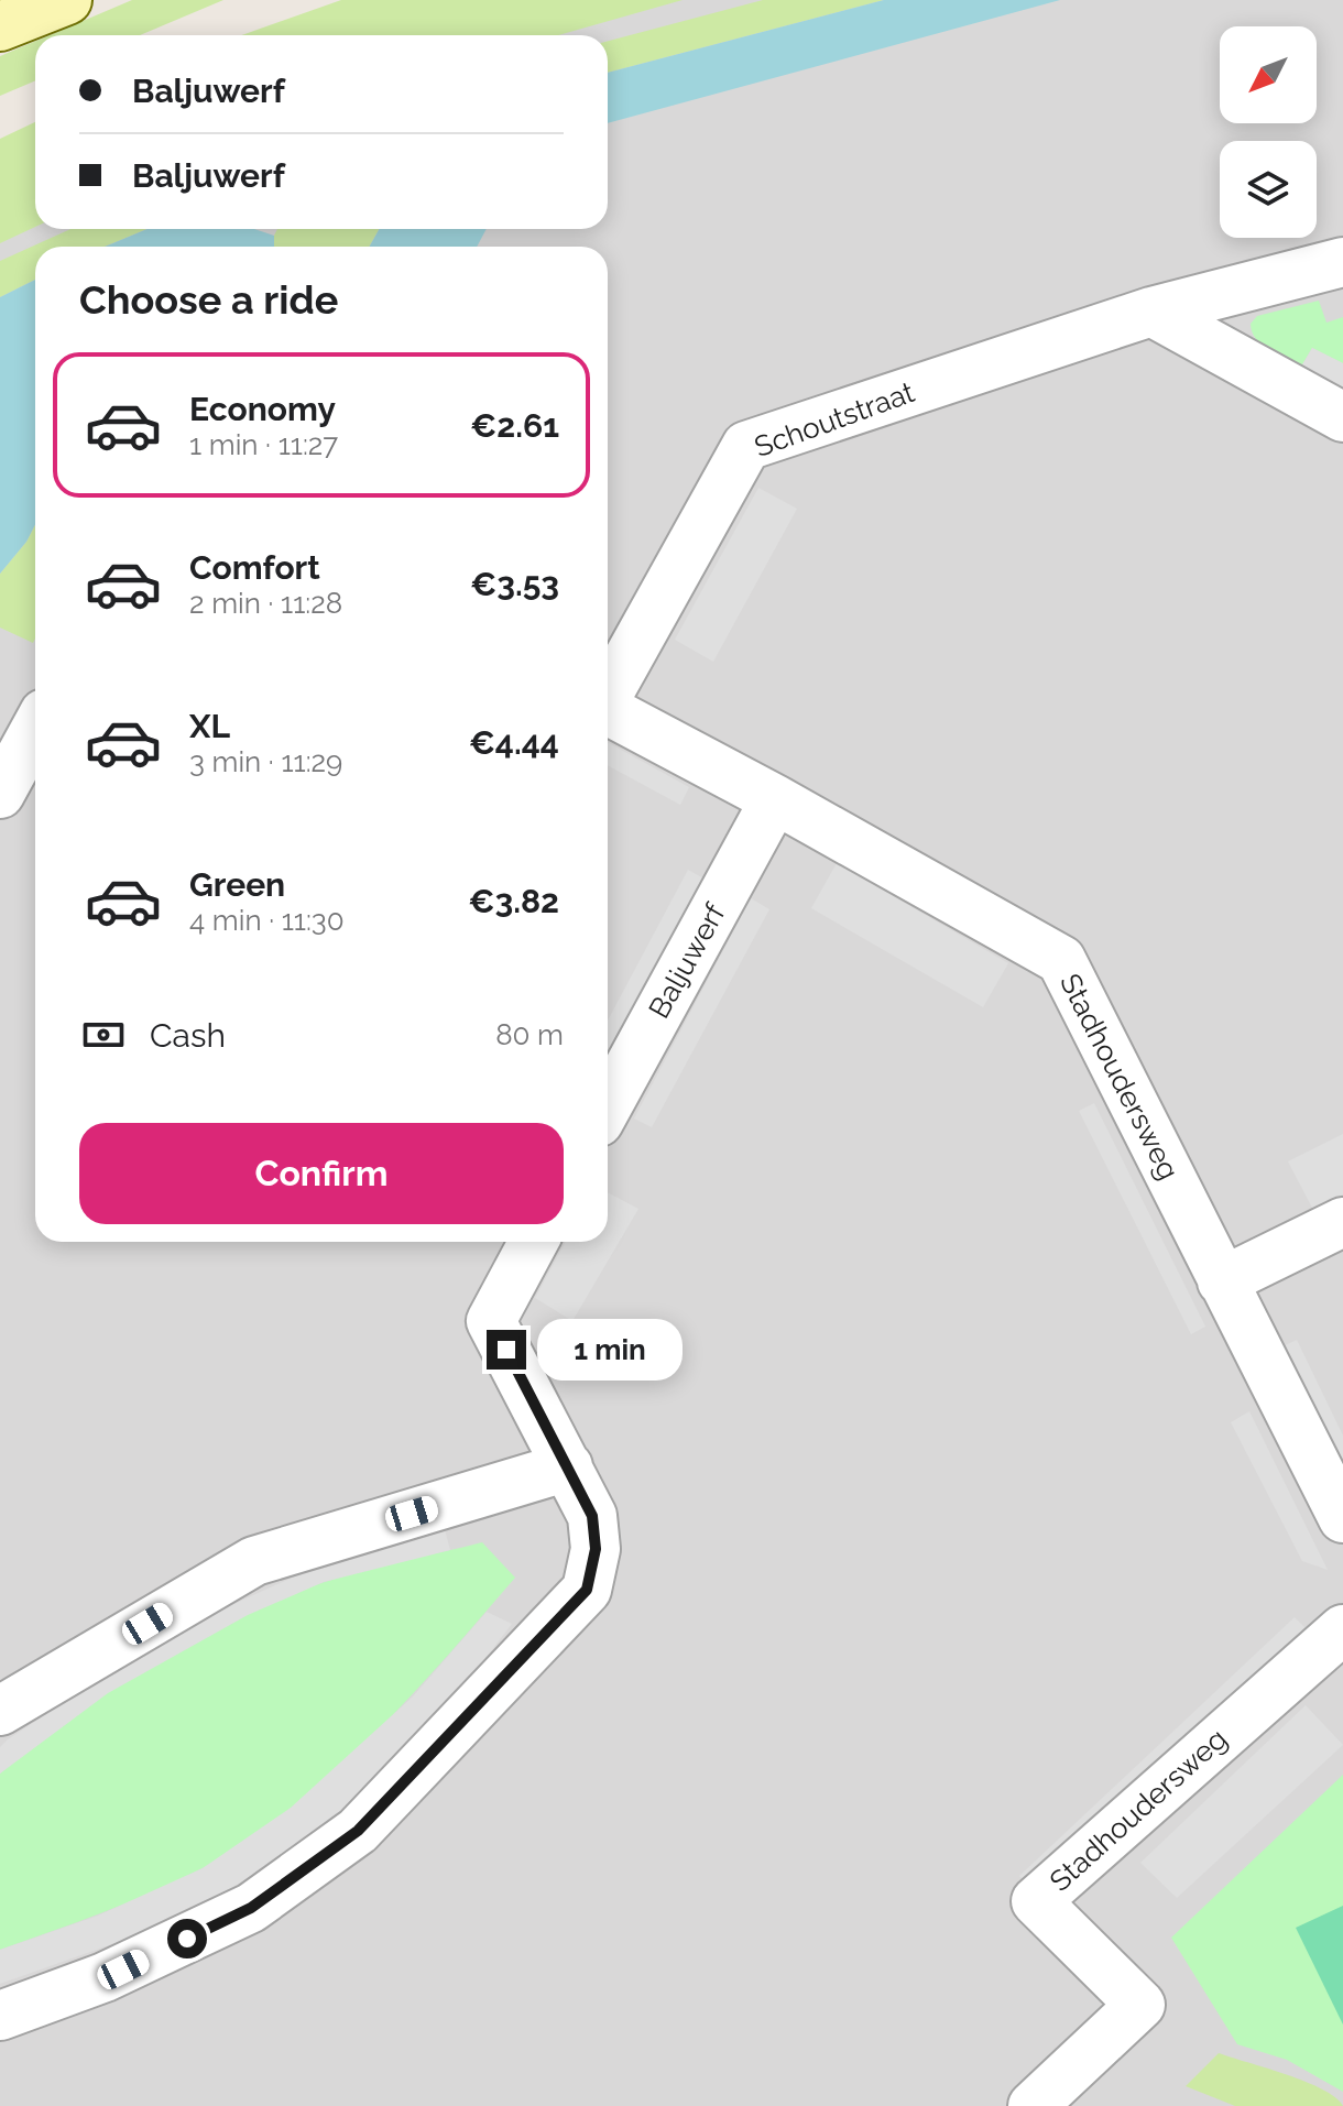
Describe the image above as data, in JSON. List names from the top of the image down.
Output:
{
  "streets": {
    "street": ["Schoutstraat", "Baljuwerf", "Stadhoudersweg"]
  },
  "crossings": [
    ["Baljuwerf", "Stadhoudersweg"]
  ],
  "north": "bottom left",
  "page": {
    "banner": ["Baljuwerf", "Baljuwerf"],
    "heading": "Choose a ride",
    "list": [
      {
        "name": "Economy",
        "note": "1 min · 11:27",
        "value": "€2.61"
      },
      {
        "name": "Comfort",
        "note": "2 min · 11:28",
        "value": "€3.53"
      },
      {
        "name": "XL",
        "note": "3 min · 11:29",
        "value": "€4.44"
      },
      {
        "name": "Green",
        "note": "4 min · 11:30",
        "value": "€3.82"
      }
    ],
    "pay": ["Cash", "80 m"],
    "buttons": "Confirm",
    "bubble": "1 min"
  }
}
